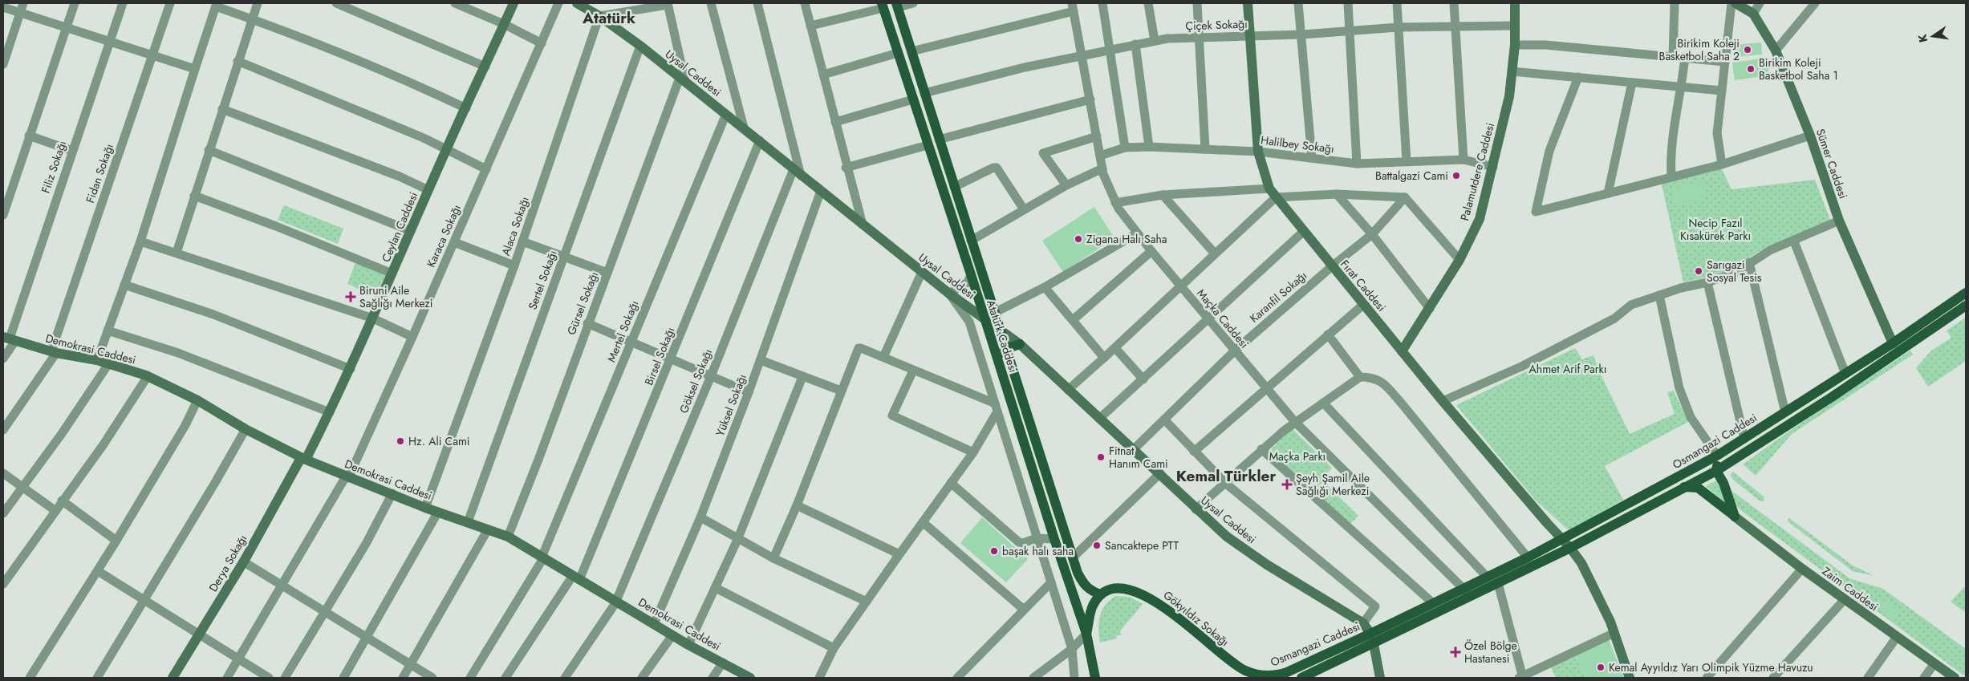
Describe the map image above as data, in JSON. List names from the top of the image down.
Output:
{
  "streets": {
    "main road": ["Atatürk Caddesi", "Osmangazi Caddesi", "Gökyıldız Sokağı"],
    "street": [
      "Çiçek Sokağı",
      "Uysal Caddesi",
      "Halilbey Sokağı",
      "Sümer Caddesi",
      "Filiz Sokağı",
      "Palamutdere Caddesi",
      "Fidan Sokağı",
      "Alaca Sokağı",
      "Ceylan Caddesi",
      "Karaca Sokağı",
      "Sertel Sokağı",
      "Fırat Caddesi",
      "Karanfil Sokağı",
      "Gürsel Sokağı",
      "Maçka Caddesi",
      "Mertel Sokağı",
      "Demokrasi Caddesi",
      "Birsel Sokağı",
      "Göksel Sokağı",
      "Yüksel Sokağı",
      "Derya Sokağı",
      "Zaim Caddesi"
    ]
  },
  "crossings": [
    ["Çiçek Sokağı", "Palamutdere Caddesi"],
    ["Çiçek Sokağı", "Fırat Caddesi"],
    ["Çiçek Sokağı", "Maçka Caddesi"],
    ["Çiçek Sokağı", "Atatürk Caddesi"],
    ["Uysal Caddesi", "Alaca Sokağı"],
    ["Uysal Caddesi", "Sertel Sokağı"],
    ["Uysal Caddesi", "Karanfil Sokağı"],
    ["Uysal Caddesi", "Gürsel Sokağı"],
    ["Uysal Caddesi", "Mertel Sokağı"],
    ["Uysal Caddesi", "Atatürk Caddesi"],
    ["Uysal Caddesi", "Birsel Sokağı"],
    ["Uysal Caddesi", "Göksel Sokağı"],
    ["Uysal Caddesi", "Yüksel Sokağı"],
    ["Uysal Caddesi", "Osmangazi Caddesi"],
    ["Halilbey Sokağı", "Palamutdere Caddesi"],
    ["Halilbey Sokağı", "Fırat Caddesi"],
    ["Halilbey Sokağı", "Maçka Caddesi"],
    ["Sümer Caddesi", "Osmangazi Caddesi"],
    ["Filiz Sokağı", "Demokrasi Caddesi"],
    ["Palamutdere Caddesi", "Fırat Caddesi"],
    ["Fidan Sokağı", "Demokrasi Caddesi"],
    ["Alaca Sokağı", "Demokrasi Caddesi"],
    ["Ceylan Caddesi", "Demokrasi Caddesi"],
    ["Ceylan Caddesi", "Derya Sokağı"],
    ["Karaca Sokağı", "Demokrasi Caddesi"],
    ["Sertel Sokağı", "Demokrasi Caddesi"],
    ["Fırat Caddesi", "Karanfil Sokağı"],
    ["Fırat Caddesi", "Osmangazi Caddesi"],
    ["Karanfil Sokağı", "Maçka Caddesi"],
    ["Gürsel Sokağı", "Demokrasi Caddesi"],
    ["Maçka Caddesi", "Osmangazi Caddesi"],
    ["Mertel Sokağı", "Demokrasi Caddesi"],
    ["Atatürk Caddesi", "Gökyıldız Sokağı"],
    ["Demokrasi Caddesi", "Birsel Sokağı"],
    ["Demokrasi Caddesi", "Göksel Sokağı"],
    ["Demokrasi Caddesi", "Yüksel Sokağı"],
    ["Demokrasi Caddesi", "Derya Sokağı"],
    ["Osmangazi Caddesi", "Gökyıldız Sokağı"]
  ],
  "districts": ["Atatürk", "Kemal Türkler"],
  "parks": ["Necip Fazıl Kısakürek Parkı", "Ahmet Arif Parkı", "Maçka Parkı"],
  "places": {
    "other": [
      "Birikim Koleji Basketbol Saha 2",
      "Birikim Koleji Basketbol Saha 1",
      "Battalgazi Cami",
      "Zigana Halı Saha",
      "Sarıgazi Sosyal Tesis",
      "Hz. Ali Cami",
      "Fitnat Hanım Cami",
      "Sancaktepe PTT",
      "başak halı saha",
      "Kemal Ayyıldız Yarı Olimpik Yüzme Havuzu"
    ],
    "health": ["Biruni Aile Sağlığı Merkezi", "Şeyh Şamil Aile Sağlığı Merkezi", "Özel Bölge Hastanesi"]
  },
  "north": "left"
}
